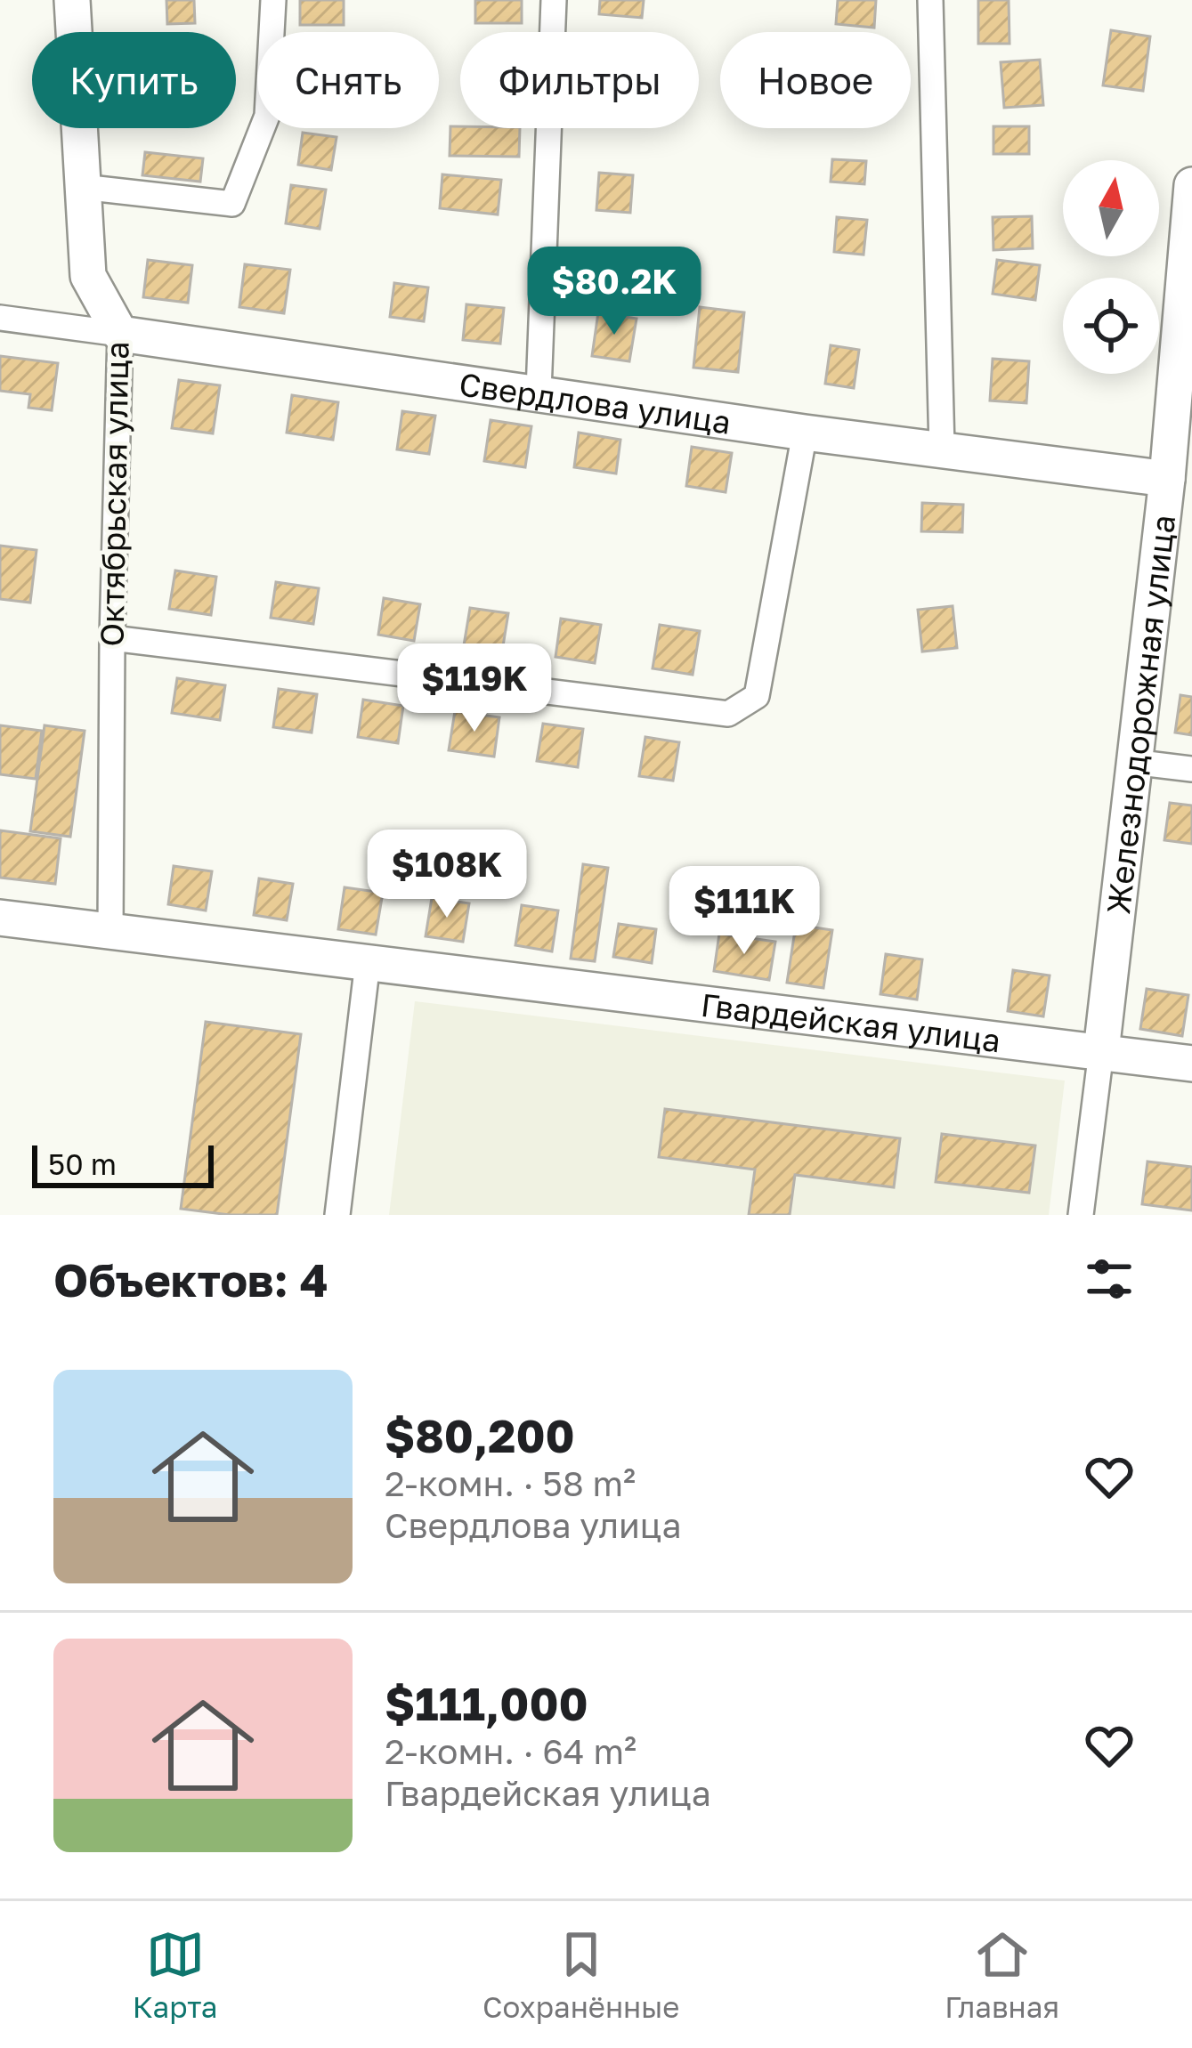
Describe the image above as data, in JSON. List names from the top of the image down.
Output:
{
  "streets": {
    "street": [
      "Свердлова улица",
      "Октябрьская улица",
      "Железнодорожная улица",
      "Гвардейская улица"
    ]
  },
  "crossings": [
    ["Свердлова улица", "Октябрьская улица"],
    ["Свердлова улица", "Железнодорожная улица"],
    ["Октябрьская улица", "Гвардейская улица"],
    ["Железнодорожная улица", "Гвардейская улица"]
  ],
  "scale_bar": "50 m",
  "north": "top",
  "page": {
    "chip": [
      "Купить",
      "Снять",
      "Фильтры",
      "Новое"
    ],
    "price": [
      "$80.2K",
      "$119K",
      "$108K",
      "$111K"
    ],
    "scale": "50 m",
    "heading": "Объектов: 4",
    "list": [
      {
        "name": "$80,200",
        "note": "2-комн. · 58 m² · Свердлова улица"
      },
      {
        "name": "$111,000",
        "note": "2-комн. · 64 m² · Гвардейская улица"
      }
    ],
    "tabs": ["Карта", "Сохранённые", "Главная"]
  }
}
